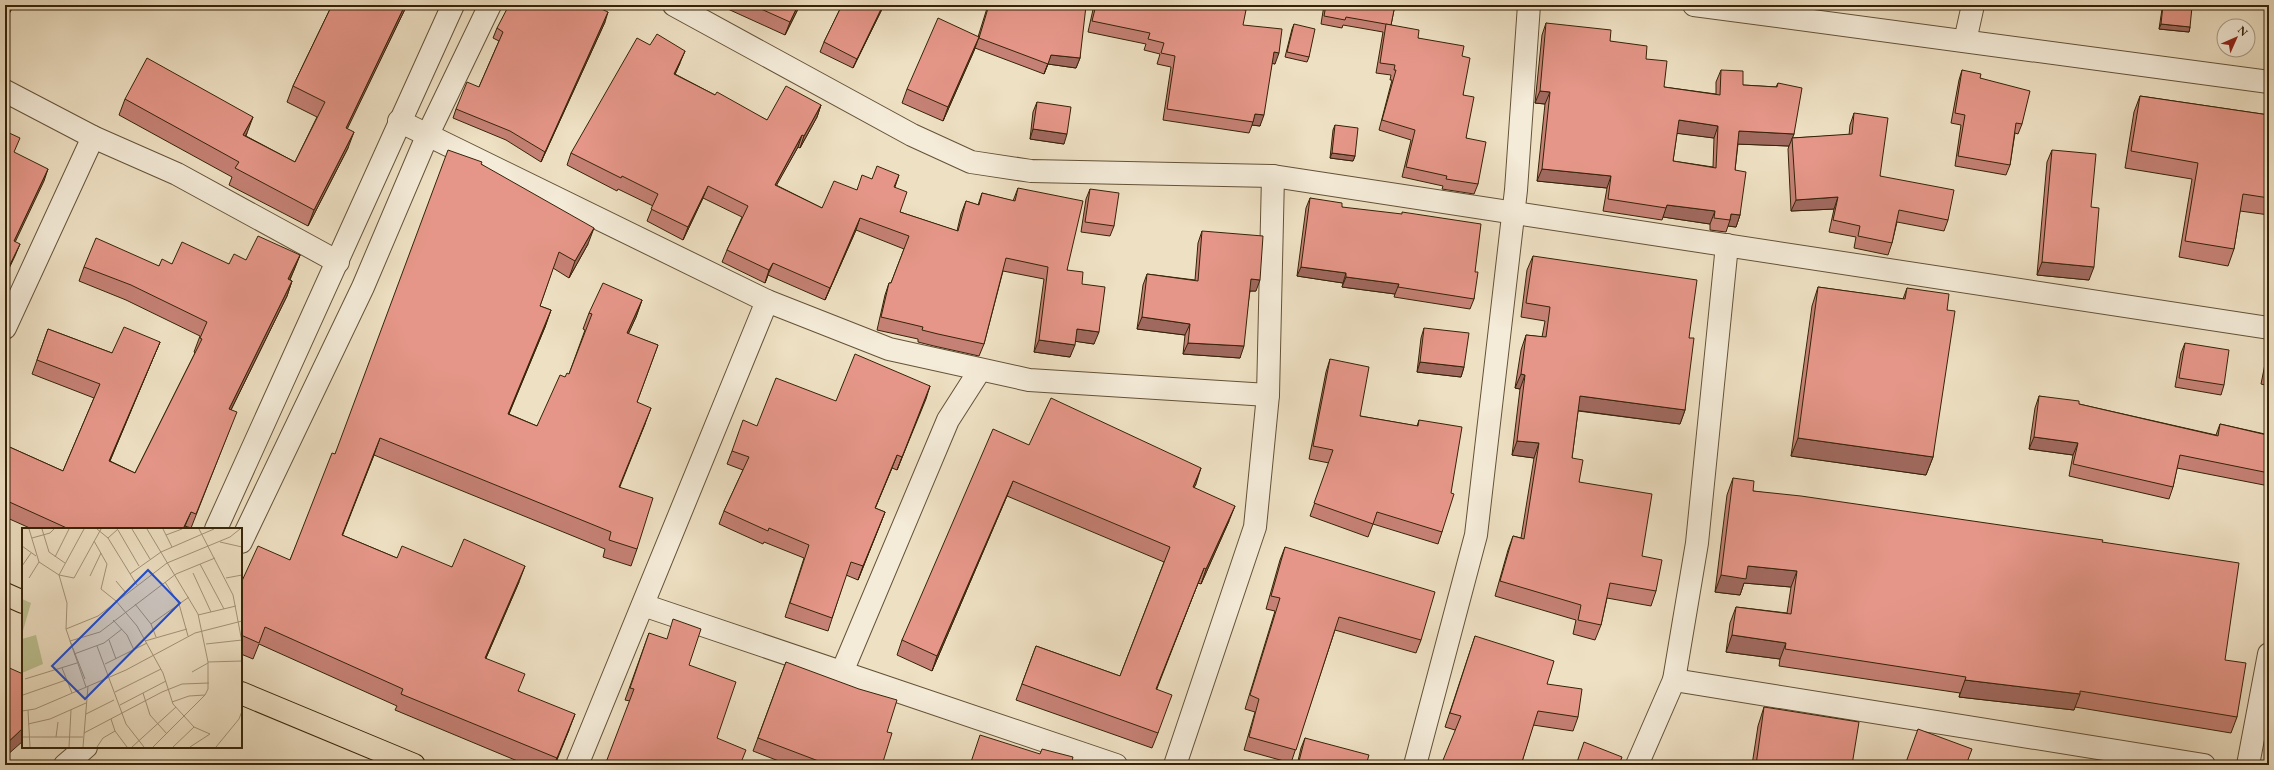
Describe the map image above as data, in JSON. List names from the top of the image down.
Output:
{
  "north": "top right"
}
